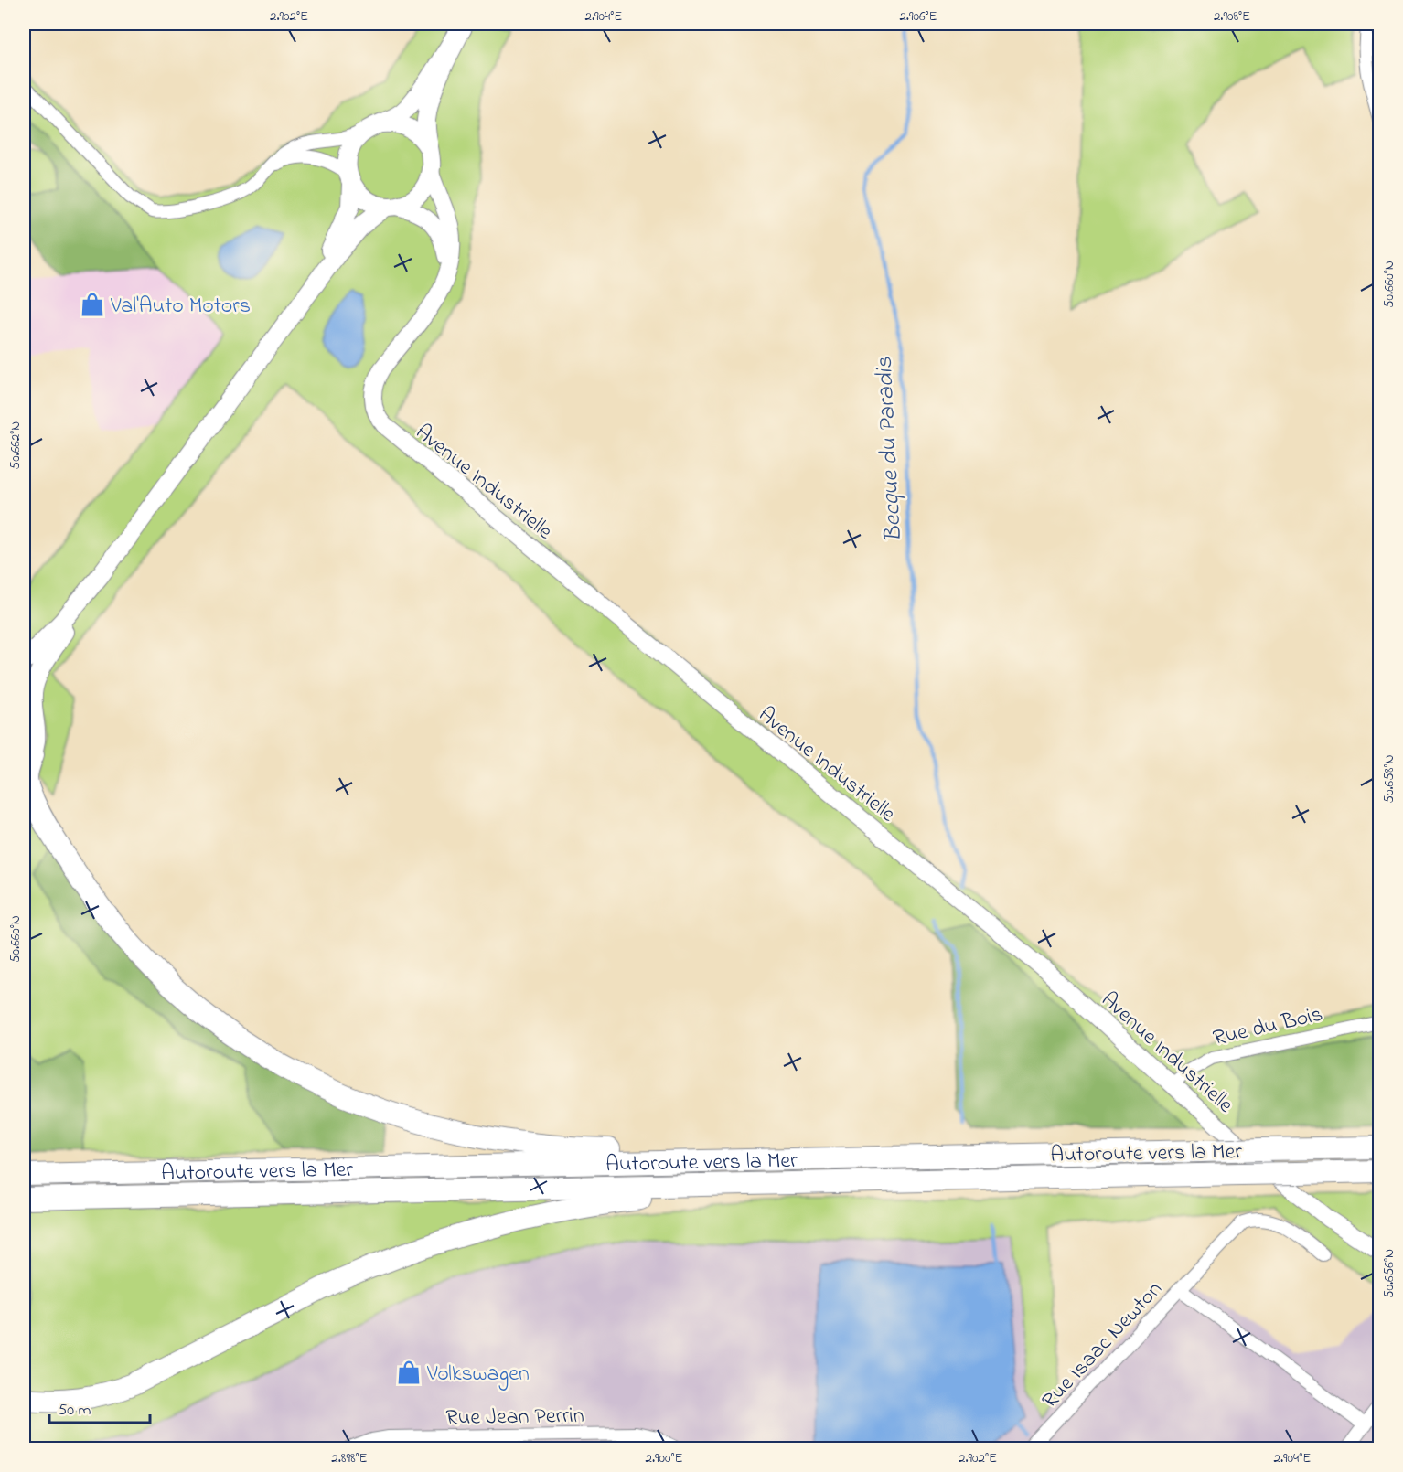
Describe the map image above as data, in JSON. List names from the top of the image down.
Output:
{
  "streets": {
    "highway": ["Autoroute vers la Mer"],
    "street": [
      "Avenue Industrielle",
      "Rue du Bois",
      "Rue Isaac Newton",
      "Rue Jean Perrin"
    ]
  },
  "crossings": [
    ["Avenue Industrielle", "Rue du Bois"]
  ],
  "water": ["Becque du Paradis"],
  "places": {
    "shop": ["Val'Auto Motors", "Volkswagen"]
  },
  "scale_bar": "50 m",
  "coordinates": [
    "2.902°E",
    "2.904°E",
    "2.906°E",
    "2.908°E",
    "50.660°N",
    "50.662°N",
    "50.658°N",
    "50.656°N",
    "2.898°E",
    "2.900°E"
  ]
}
